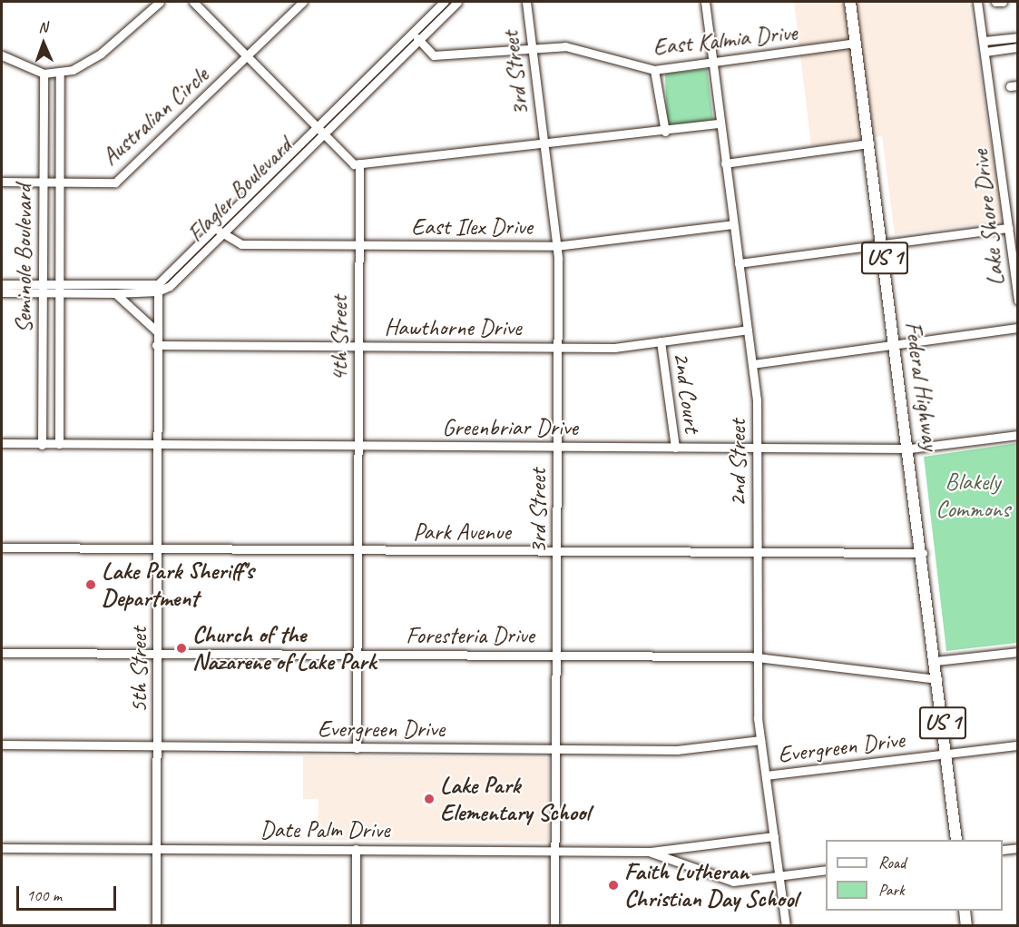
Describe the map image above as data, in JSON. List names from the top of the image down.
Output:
{
  "streets": {
    "main road": ["US 1", "Federal Highway"],
    "street": [
      "East Kalmia Drive",
      "3rd Street",
      "Australian Circle",
      "Flagler Boulevard",
      "Lake Shore Drive",
      "East Ilex Drive",
      "Seminole Boulevard",
      "Hawthorne Drive",
      "4th Street",
      "2nd Court",
      "Greenbriar Drive",
      "2nd Street",
      "Park Avenue",
      "Foresteria Drive",
      "5th Street",
      "Evergreen Drive",
      "Date Palm Drive"
    ]
  },
  "crossings": [
    ["East Kalmia Drive", "3rd Street"],
    ["East Kalmia Drive", "Flagler Boulevard"],
    ["East Kalmia Drive", "Federal Highway"],
    ["East Kalmia Drive", "2nd Street"],
    ["3rd Street", "East Ilex Drive"],
    ["3rd Street", "Hawthorne Drive"],
    ["3rd Street", "Greenbriar Drive"],
    ["3rd Street", "Park Avenue"],
    ["3rd Street", "Foresteria Drive"],
    ["3rd Street", "Evergreen Drive"],
    ["3rd Street", "Date Palm Drive"],
    ["Australian Circle", "Seminole Boulevard"],
    ["Flagler Boulevard", "East Ilex Drive"],
    ["Flagler Boulevard", "5th Street"],
    ["East Ilex Drive", "4th Street"],
    ["East Ilex Drive", "2nd Street"],
    ["Seminole Boulevard", "Greenbriar Drive"],
    ["Hawthorne Drive", "4th Street"],
    ["Hawthorne Drive", "2nd Court"],
    ["Hawthorne Drive", "2nd Street"],
    ["Hawthorne Drive", "5th Street"],
    ["4th Street", "Greenbriar Drive"],
    ["4th Street", "Park Avenue"],
    ["4th Street", "Foresteria Drive"],
    ["4th Street", "Evergreen Drive"],
    ["Federal Highway", "Greenbriar Drive"],
    ["Federal Highway", "Park Avenue"],
    ["Federal Highway", "Foresteria Drive"],
    ["Federal Highway", "Evergreen Drive"],
    ["2nd Court", "Greenbriar Drive"],
    ["Greenbriar Drive", "2nd Street"],
    ["Greenbriar Drive", "5th Street"],
    ["2nd Street", "Park Avenue"],
    ["2nd Street", "Foresteria Drive"],
    ["2nd Street", "Evergreen Drive"],
    ["2nd Street", "Date Palm Drive"],
    ["Park Avenue", "5th Street"],
    ["Foresteria Drive", "5th Street"],
    ["5th Street", "Evergreen Drive"],
    ["5th Street", "Date Palm Drive"]
  ],
  "parks": ["Blakely Commons"],
  "places": [
    "Lake Park Sheriff's Department",
    "Church of the Nazarene of Lake Park",
    "Lake Park Elementary School",
    "Faith Lutheran Christian Day School"
  ],
  "legend": ["Road", "Park"],
  "scale_bar": "100 m",
  "north": "top"
}
